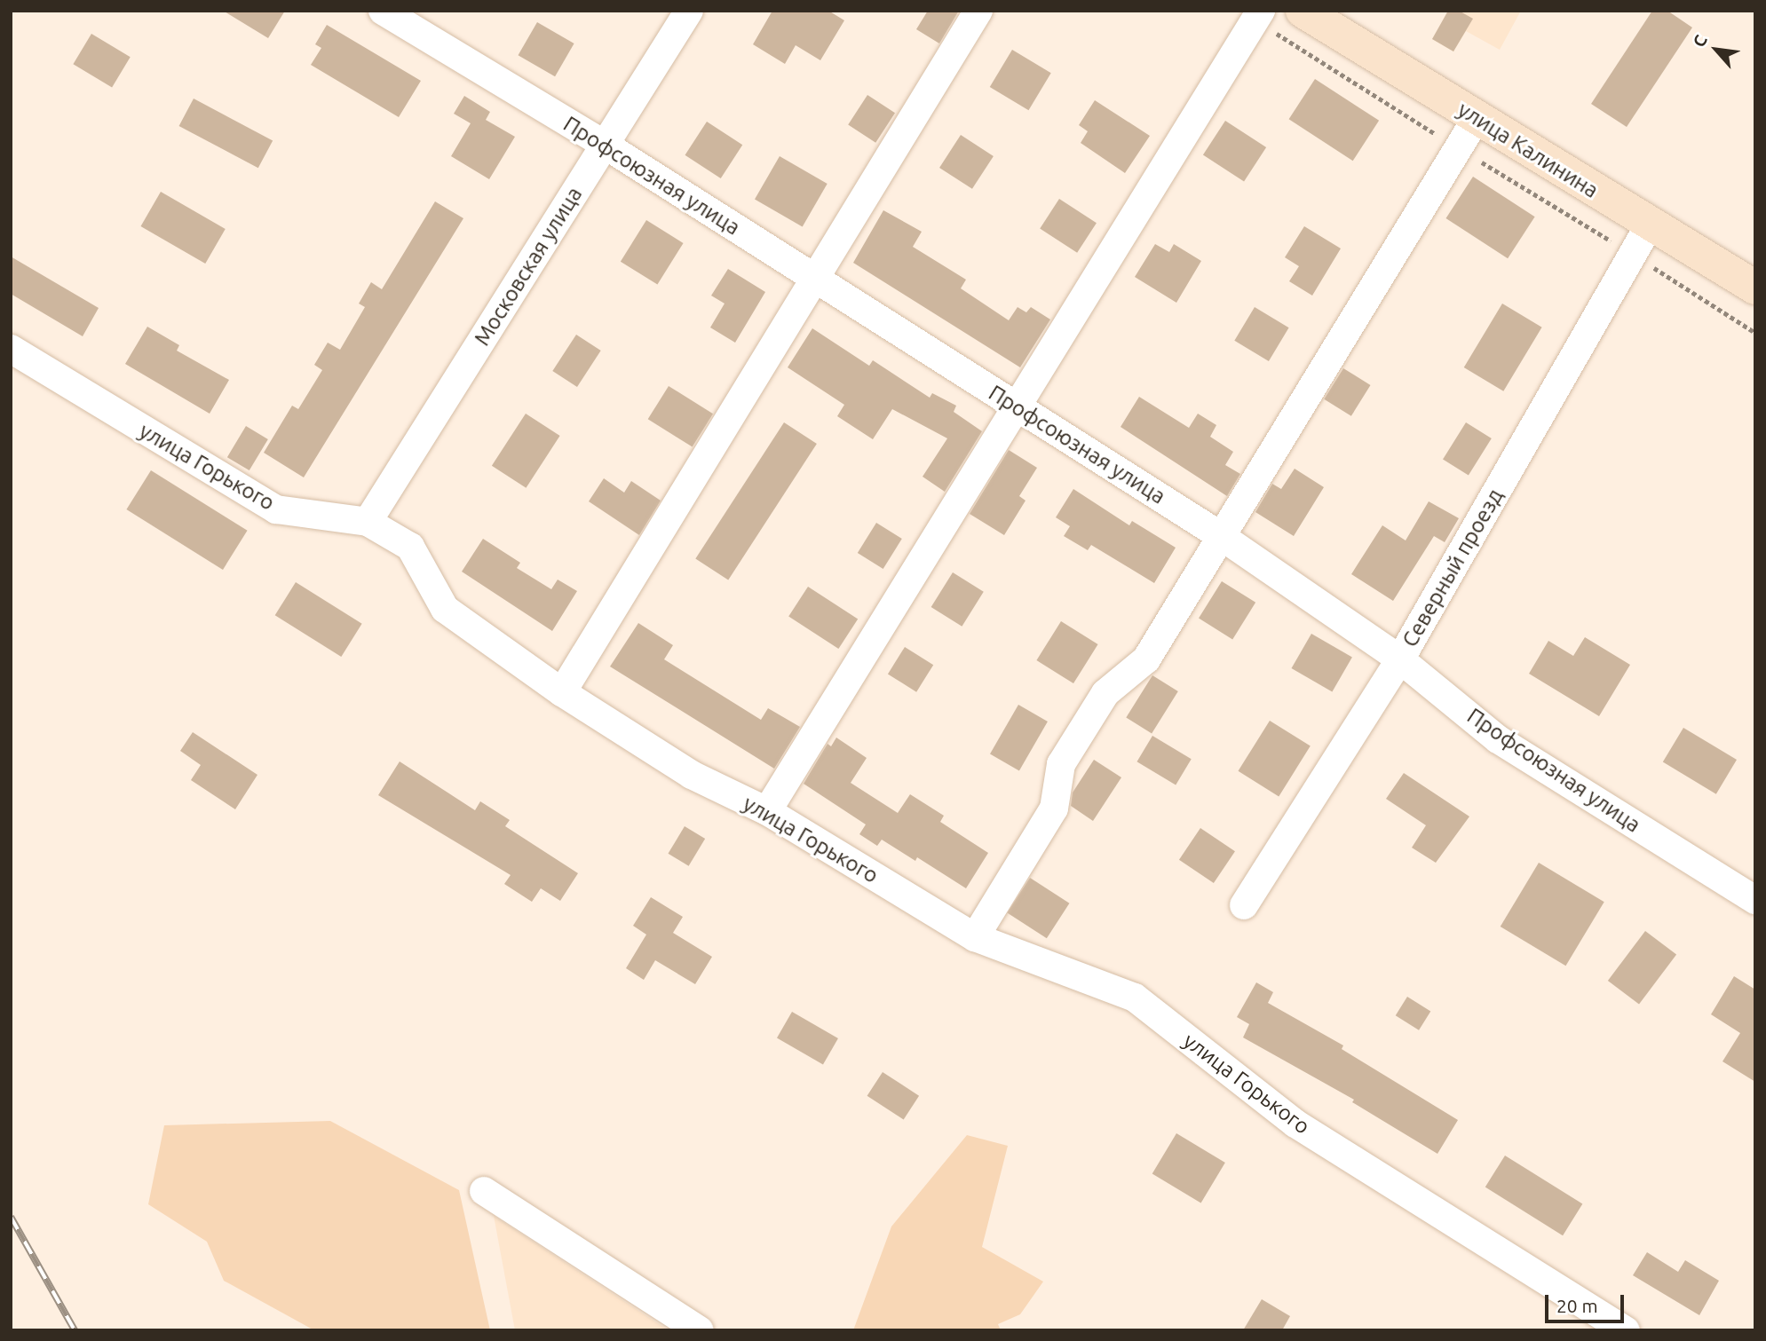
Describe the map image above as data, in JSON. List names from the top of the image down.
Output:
{
  "streets": {
    "main road": ["улица Калинина"],
    "street": [
      "Профсоюзная улица",
      "Московская улица",
      "улица Горького",
      "Северный проезд"
    ]
  },
  "crossings": [
    ["улица Калинина", "Северный проезд"],
    ["Профсоюзная улица", "Московская улица"],
    ["Профсоюзная улица", "Северный проезд"],
    ["Московская улица", "улица Горького"]
  ],
  "scale_bar": "20 m",
  "north": "top left"
}
